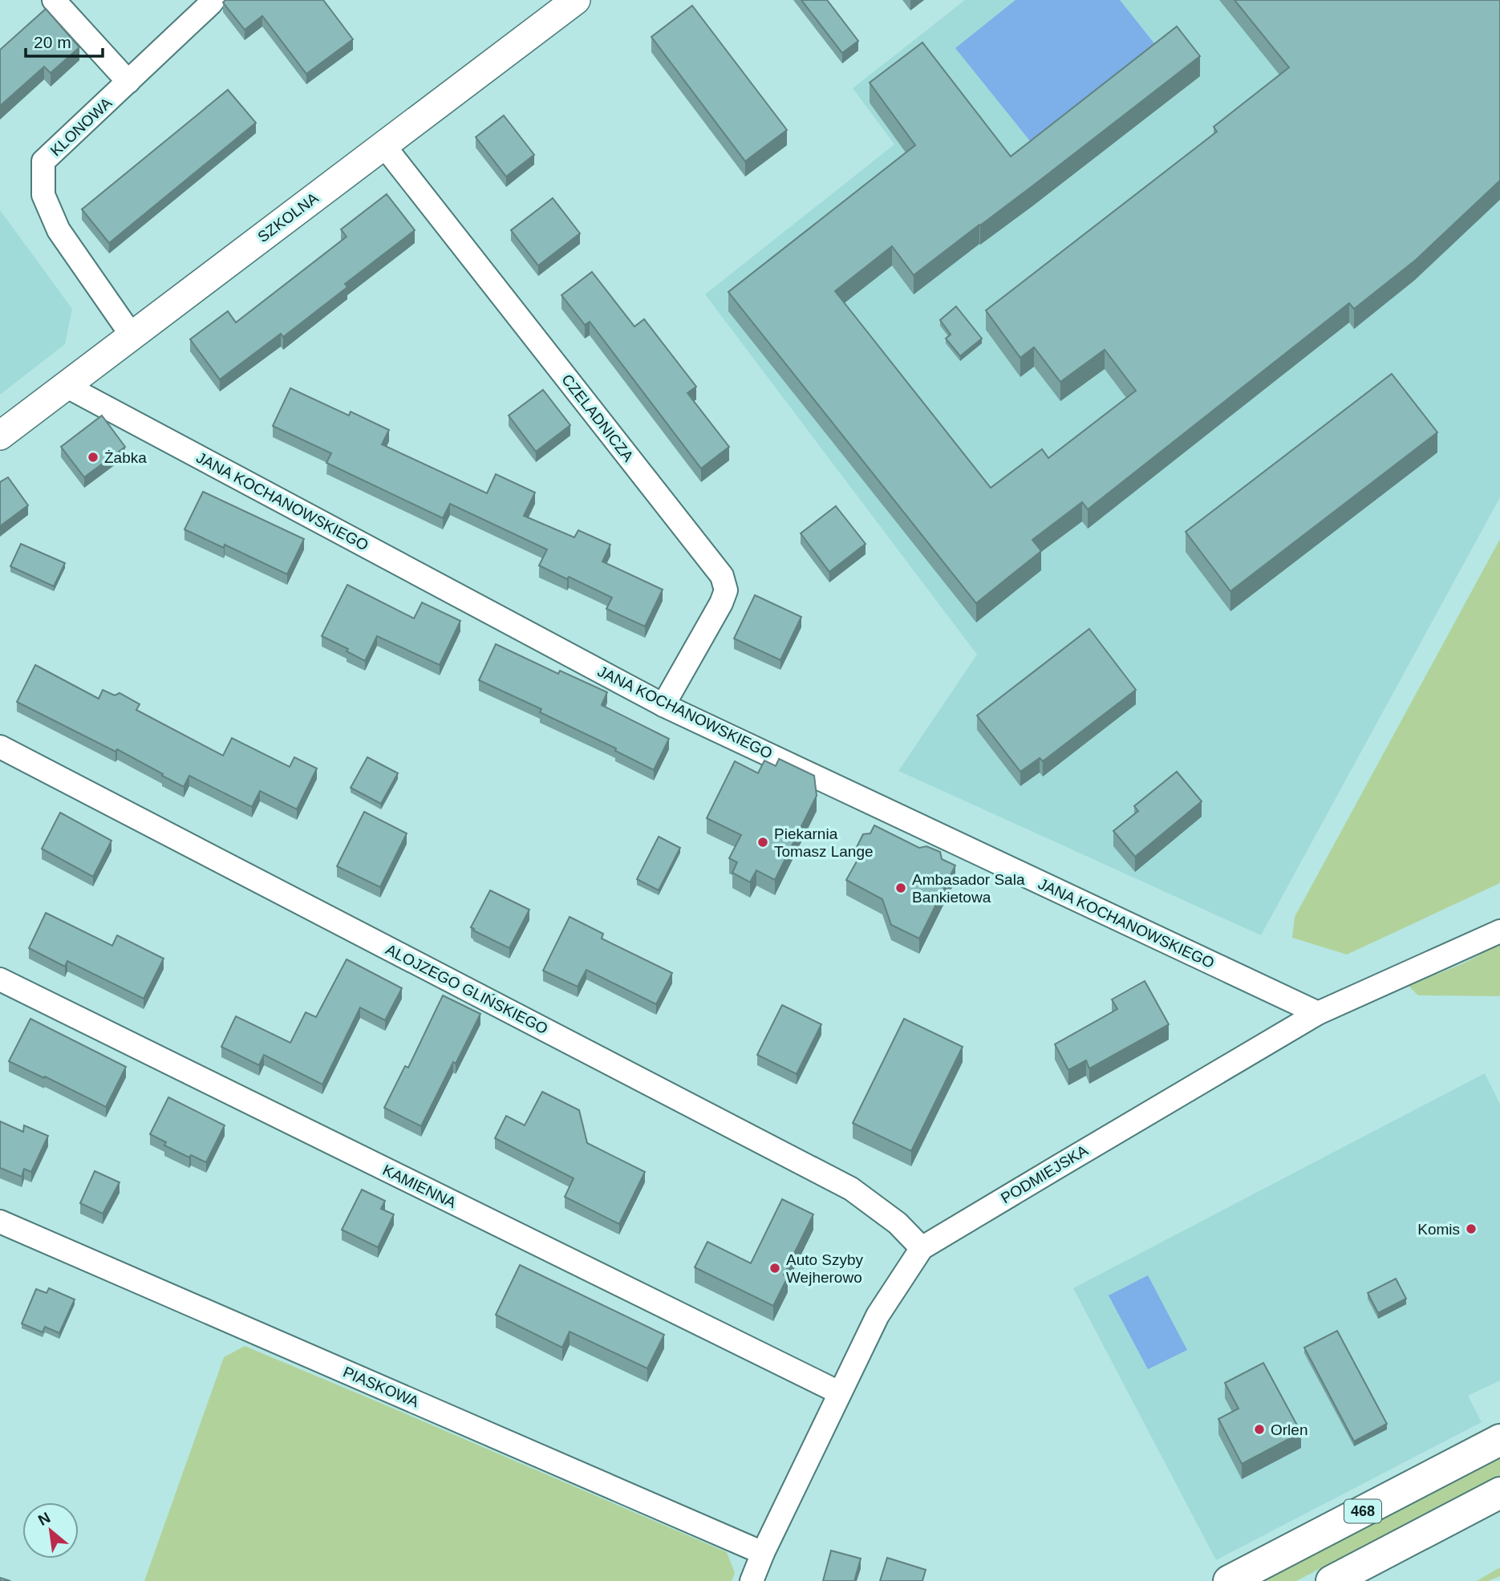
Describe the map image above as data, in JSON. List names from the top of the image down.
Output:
{
  "streets": {
    "main road": ["468"],
    "street": [
      "KLONOWA",
      "SZKOLNA",
      "CZELADNICZA",
      "JANA KOCHANOWSKIEGO",
      "ALOJZEGO GLIŃSKIEGO",
      "PODMIEJSKA",
      "KAMIENNA",
      "PIASKOWA"
    ]
  },
  "crossings": [
    ["KLONOWA", "SZKOLNA"],
    ["SZKOLNA", "CZELADNICZA"],
    ["SZKOLNA", "JANA KOCHANOWSKIEGO"],
    ["CZELADNICZA", "JANA KOCHANOWSKIEGO"],
    ["JANA KOCHANOWSKIEGO", "PODMIEJSKA"],
    ["ALOJZEGO GLIŃSKIEGO", "PODMIEJSKA"],
    ["PODMIEJSKA", "KAMIENNA"],
    ["PODMIEJSKA", "PIASKOWA"]
  ],
  "places": [
    "Żabka",
    "Piekarnia Tomasz Lange",
    "Ambasador Sala Bankietowa",
    "Komis",
    "Auto Szyby Wejherowo",
    "Orlen"
  ],
  "scale_bar": "20 m",
  "north": "top left"
}
